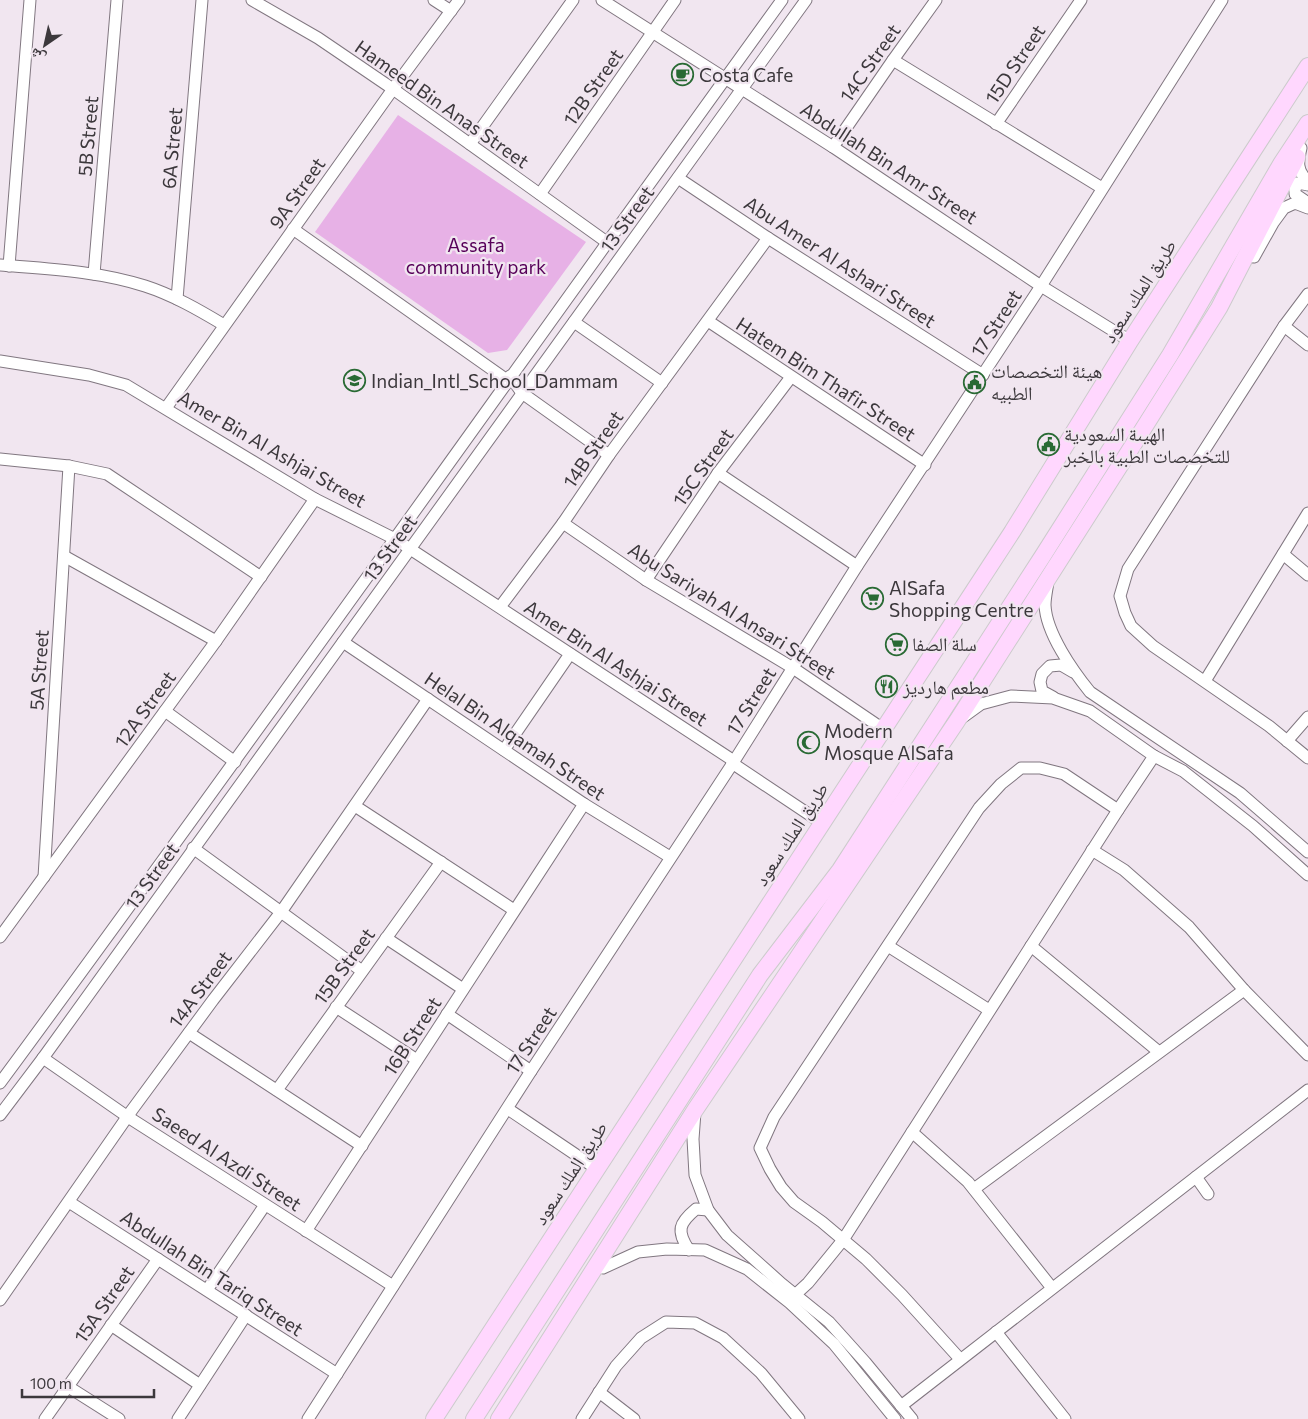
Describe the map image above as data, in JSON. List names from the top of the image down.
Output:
{
  "streets": {
    "main road": ["طريق الملك سعود"],
    "street": [
      "14C Street",
      "15D Street",
      "12B Street",
      "Hameed Bin Anas Street",
      "5B Street",
      "6A Street",
      "Abdullah Bin Amr Street",
      "9A Street",
      "13 Street",
      "Abu Amer Al Ashari Street",
      "17 Street",
      "Hatem Bim Thafir Street",
      "Amer Bin Al Ashjai Street",
      "14B Street",
      "15C Street",
      "Abu Sariyah Al Ansari Street",
      "5A Street",
      "12A Street",
      "Helal Bin Alqamah Street",
      "15B Street",
      "14A Street",
      "16B Street",
      "Saeed Al Azdi Street",
      "Abdullah Bin Tariq Street",
      "15A Street"
    ]
  },
  "crossings": [
    ["14C Street", "Abdullah Bin Amr Street"],
    ["12B Street", "Hameed Bin Anas Street"],
    ["12B Street", "Abdullah Bin Amr Street"],
    ["Hameed Bin Anas Street", "9A Street"],
    ["Hameed Bin Anas Street", "13 Street"],
    ["Abdullah Bin Amr Street", "13 Street"],
    ["Abdullah Bin Amr Street", "طريق الملك سعود"],
    ["Abdullah Bin Amr Street", "17 Street"],
    ["9A Street", "Amer Bin Al Ashjai Street"],
    ["13 Street", "Abu Amer Al Ashari Street"],
    ["13 Street", "Amer Bin Al Ashjai Street"],
    ["13 Street", "Helal Bin Alqamah Street"],
    ["13 Street", "Saeed Al Azdi Street"],
    ["Abu Amer Al Ashari Street", "17 Street"],
    ["Abu Amer Al Ashari Street", "14B Street"],
    ["طريق الملك سعود", "Amer Bin Al Ashjai Street"],
    ["طريق الملك سعود", "Abu Sariyah Al Ansari Street"],
    ["17 Street", "Hatem Bim Thafir Street"],
    ["17 Street", "Amer Bin Al Ashjai Street"],
    ["17 Street", "Abu Sariyah Al Ansari Street"],
    ["17 Street", "Helal Bin Alqamah Street"],
    ["17 Street", "Saeed Al Azdi Street"],
    ["17 Street", "Abdullah Bin Tariq Street"],
    ["Hatem Bim Thafir Street", "14B Street"],
    ["Hatem Bim Thafir Street", "15C Street"],
    ["Amer Bin Al Ashjai Street", "14B Street"],
    ["Amer Bin Al Ashjai Street", "12A Street"],
    ["14B Street", "Abu Sariyah Al Ansari Street"],
    ["15C Street", "Abu Sariyah Al Ansari Street"],
    ["5A Street", "12A Street"],
    ["Helal Bin Alqamah Street", "14A Street"],
    ["Helal Bin Alqamah Street", "16B Street"],
    ["14A Street", "Saeed Al Azdi Street"],
    ["14A Street", "Abdullah Bin Tariq Street"],
    ["16B Street", "Saeed Al Azdi Street"],
    ["Abdullah Bin Tariq Street", "15A Street"]
  ],
  "parks": ["Assafa community park"],
  "places": {
    "cafe": ["Costa Cafe"],
    "school or university": ["Indian_Intl_School_Dammam"],
    "public building": ["هيئة التخصصات الطبيه", "الهيىة السعودية للتخصصات الطبية بالخبر"],
    "supermarket": ["AlSafa Shopping Centre", "سلة الصفا"],
    "restaurant": ["مطعم هارديز"],
    "mosque": ["Modern Mosque AlSafa"]
  },
  "scale_bar": "100 m",
  "north": "bottom left"
}
